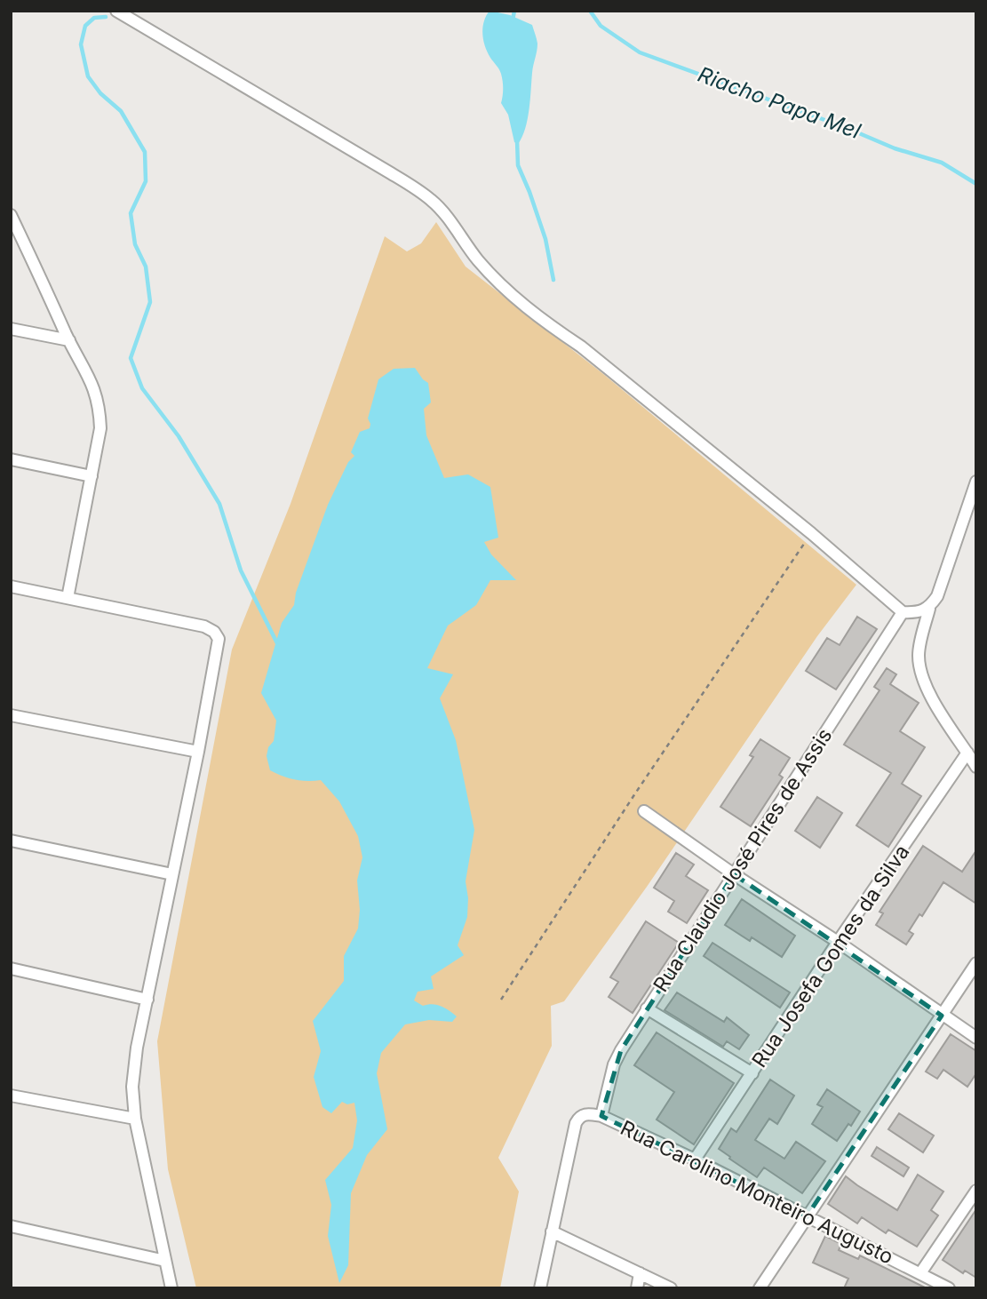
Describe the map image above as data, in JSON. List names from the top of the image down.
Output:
{
  "streets": {
    "street": ["Rua Claudio José Pires de Assis", "Rua Josefa Gomes da Silva", "Rua Carolino Monteiro Augusto"]
  },
  "crossings": [
    ["Rua Claudio José Pires de Assis", "Rua Carolino Monteiro Augusto"],
    ["Rua Josefa Gomes da Silva", "Rua Carolino Monteiro Augusto"]
  ],
  "water": ["Riacho Papa Mel"]
}
